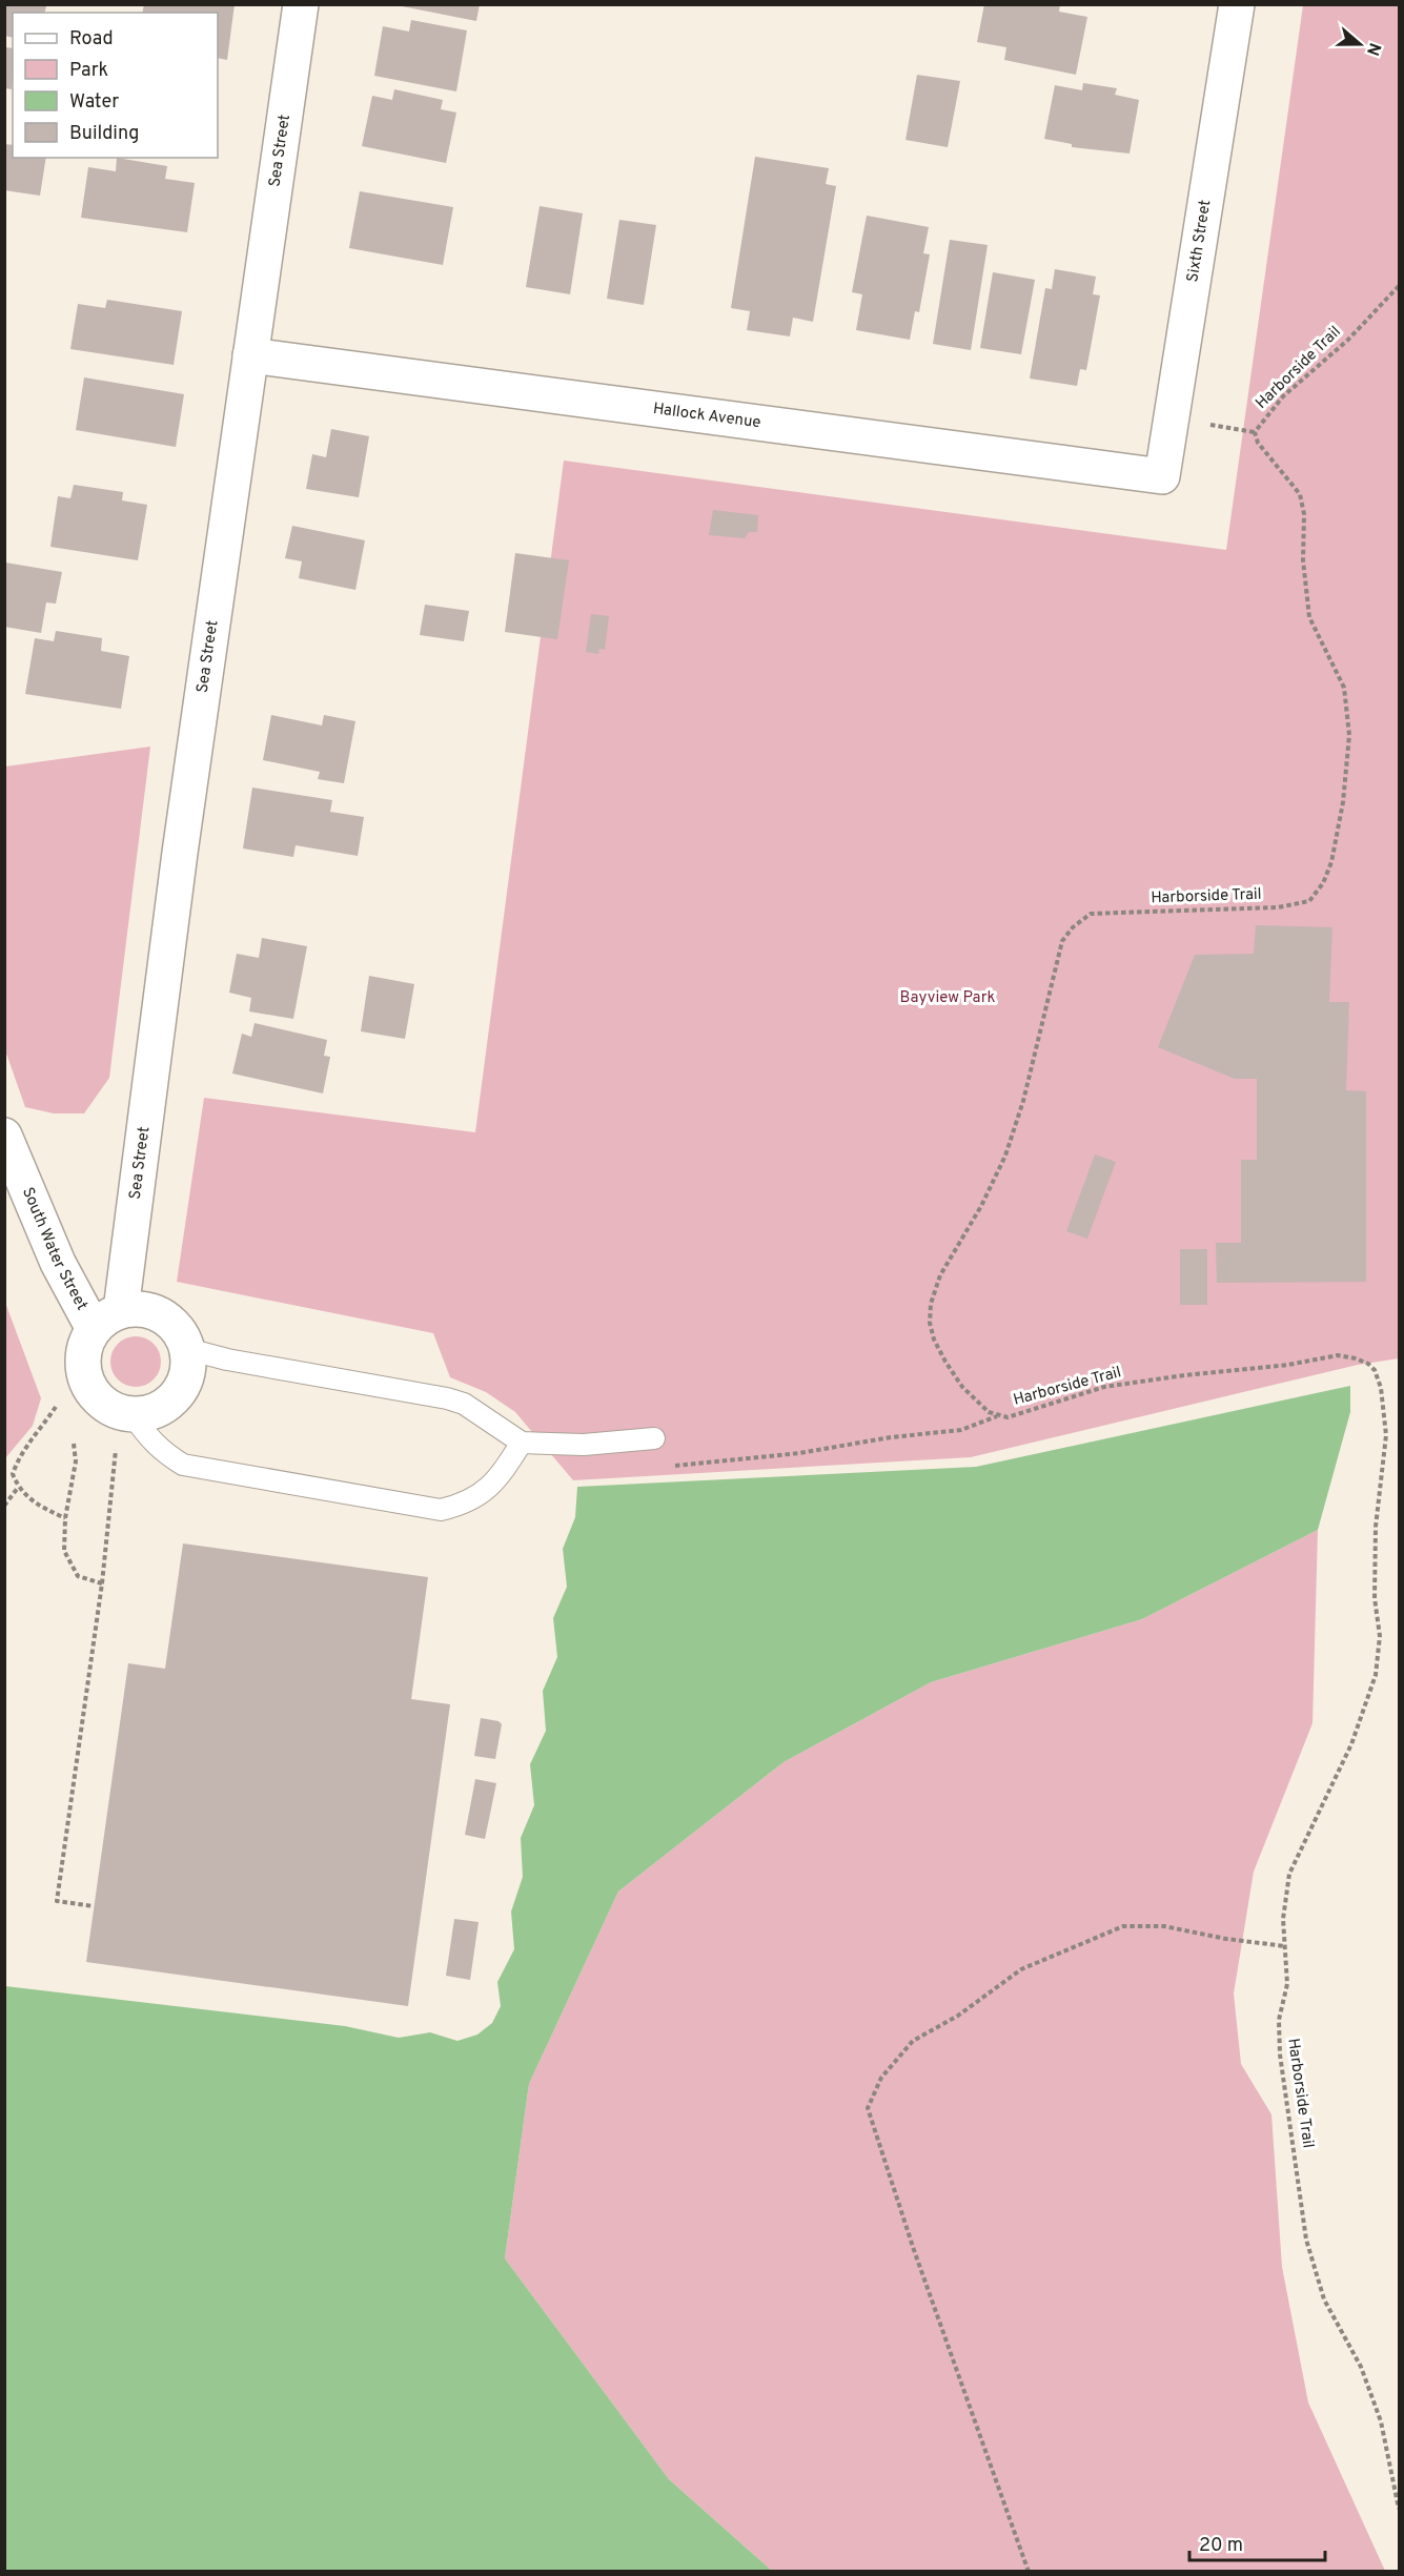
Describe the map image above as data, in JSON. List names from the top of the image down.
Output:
{
  "streets": {
    "street": [
      "Sea Street",
      "Sixth Street",
      "Hallock Avenue",
      "South Water Street"
    ],
    "path": ["Harborside Trail"]
  },
  "crossings": [
    ["Sea Street", "Hallock Avenue"],
    ["Sea Street", "South Water Street"],
    ["Sixth Street", "Hallock Avenue"]
  ],
  "parks": ["Bayview Park"],
  "legend": [
    "Road",
    "Park",
    "Water",
    "Building"
  ],
  "scale_bar": "20 m",
  "north": "right"
}
